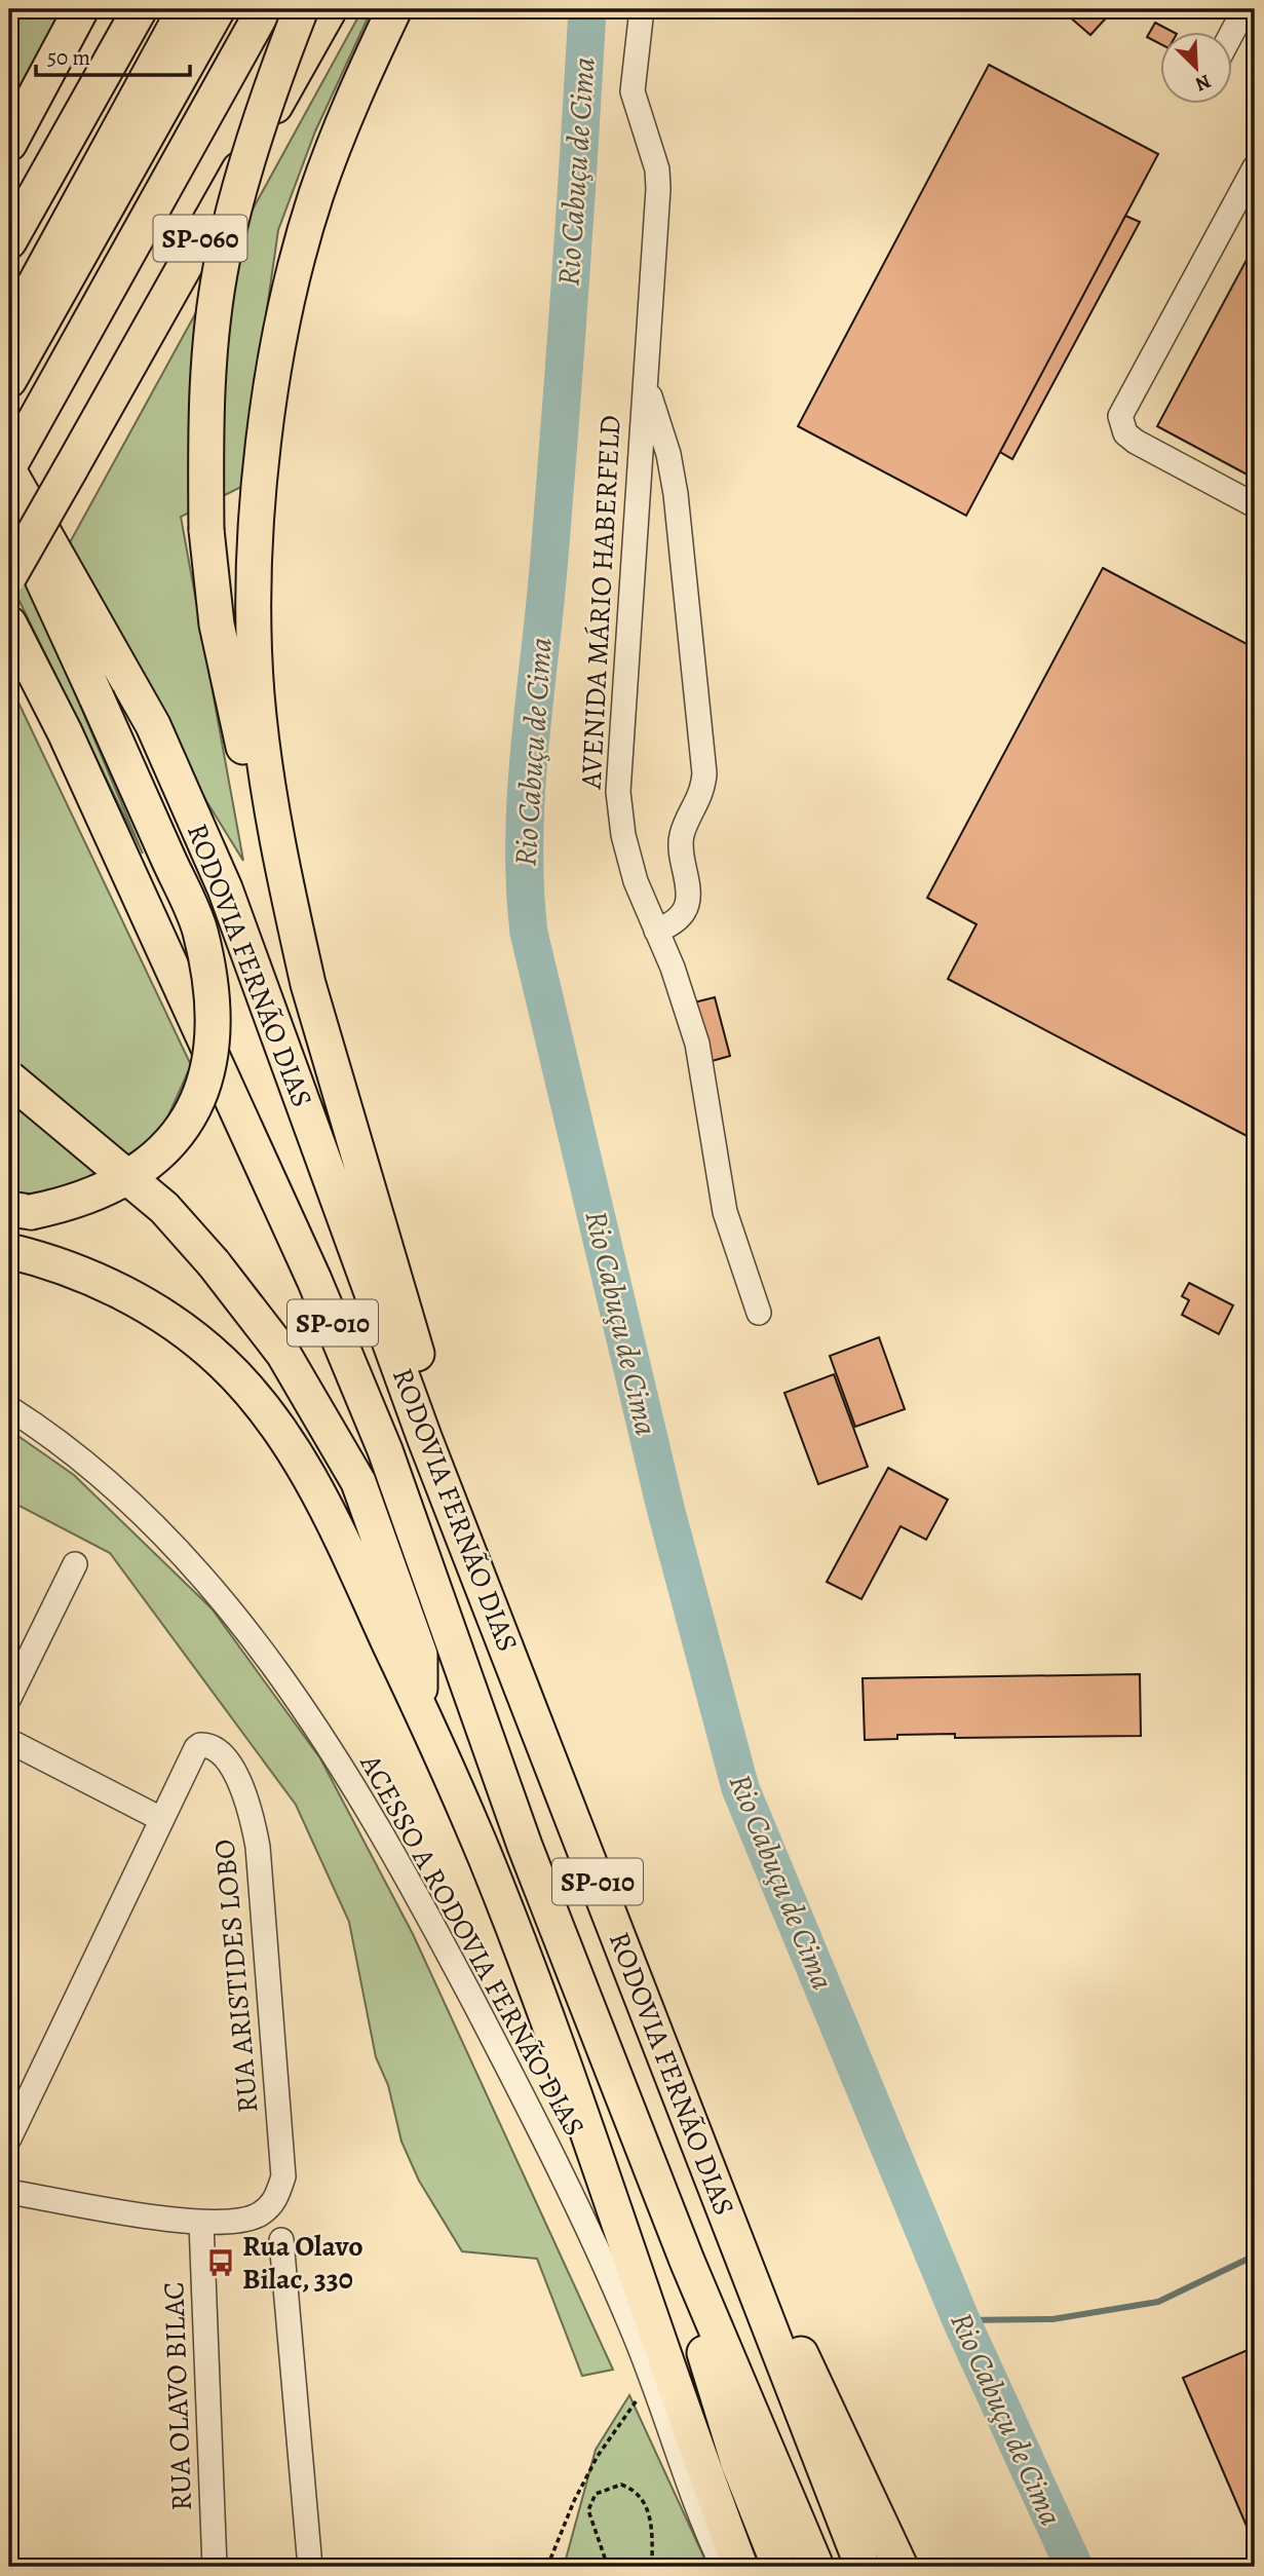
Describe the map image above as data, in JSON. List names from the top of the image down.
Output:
{
  "streets": {
    "highway": ["SP-060", "RODOVIA FERNÃO DIAS", "SP-010"],
    "street": [
      "AVENIDA MÁRIO HABERFELD",
      "ACESSO A RODOVIA FERNÃO DIAS",
      "RUA ARISTIDES LOBO",
      "RUA OLAVO BILAC"
    ]
  },
  "crossings": [
    ["SP-060", "RODOVIA FERNÃO DIAS"],
    ["RUA ARISTIDES LOBO", "RUA OLAVO BILAC"]
  ],
  "water": ["Rio Cabuçu de Cima"],
  "places": {
    "bus stop": ["Rua Olavo Bilac, 330"]
  },
  "scale_bar": "50 m",
  "north": "bottom right"
}
